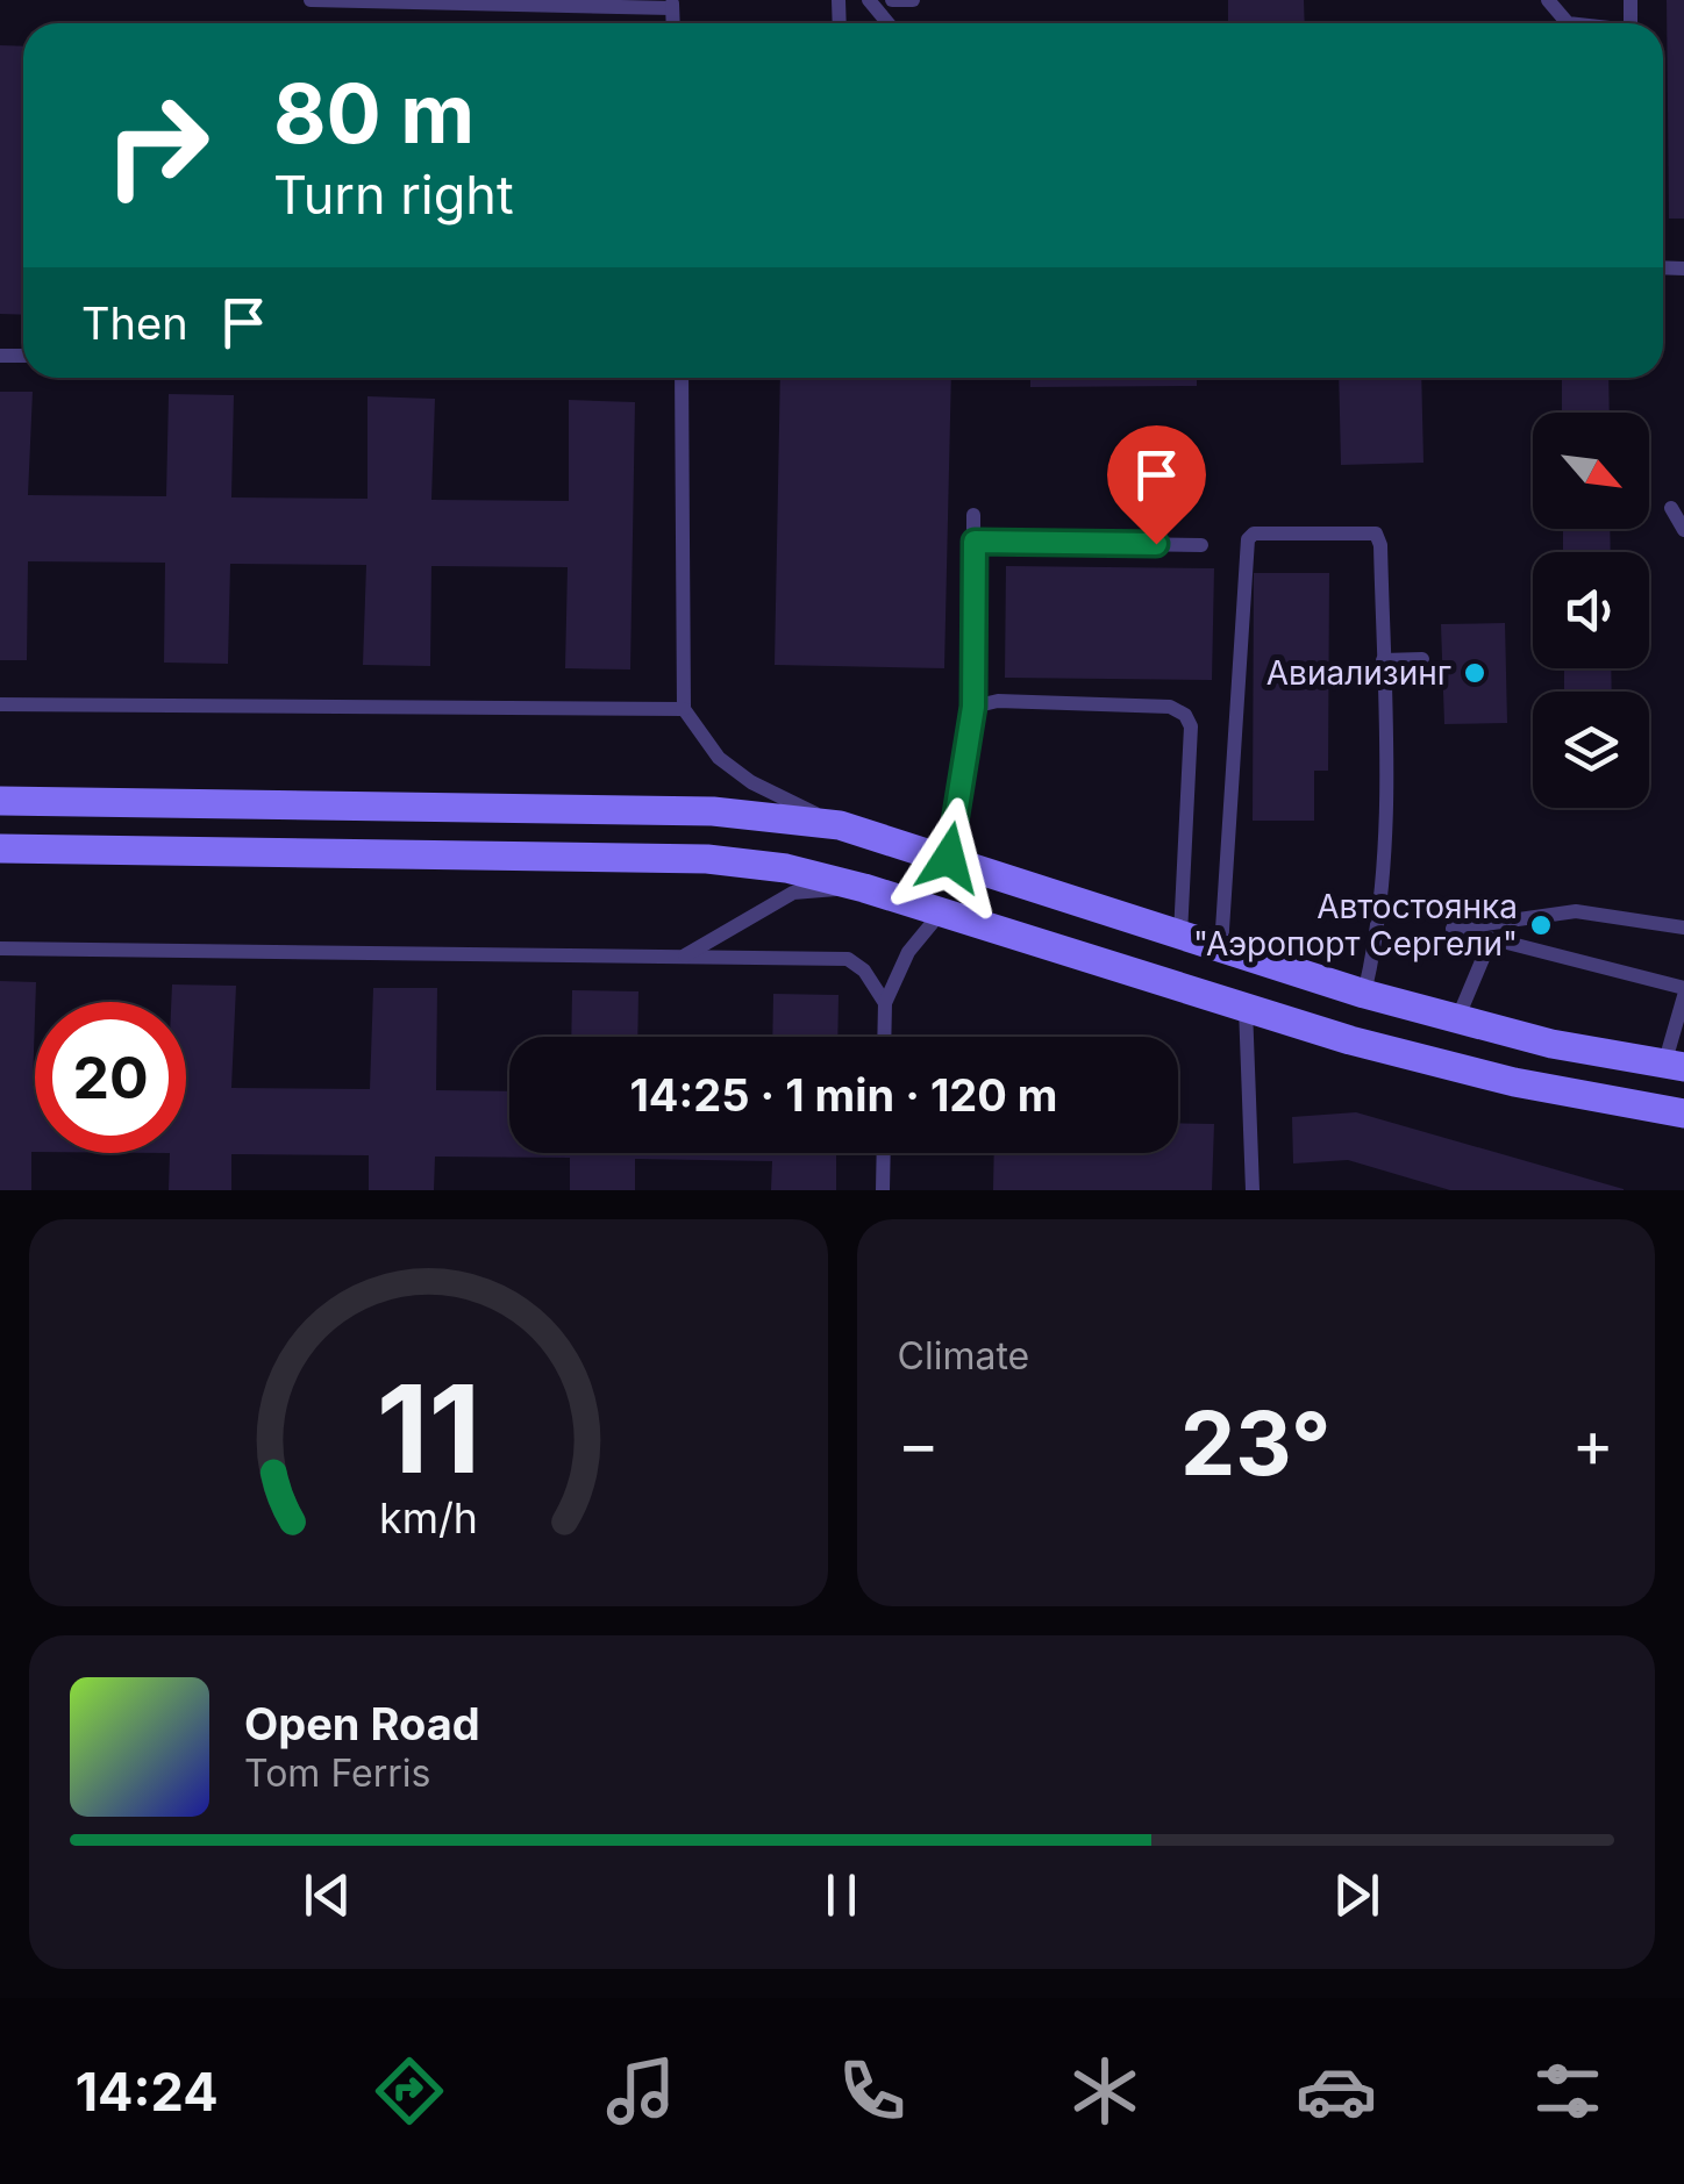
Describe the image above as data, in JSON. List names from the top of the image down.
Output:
{
  "places": ["Авиализинг", "Автостоянка \"Аэропорт Сергели\""],
  "north": "bottom right",
  "page": {
    "turn": ["80 m", "Turn right"],
    "then": "Then",
    "limit": "20",
    "trip": "14:25 · 1 min · 120 m",
    "tile": "Climate",
    "heat": ["−", "23°", "+"],
    "song": ["Open Road", "Tom Ferris"],
    "tabs": "14:24",
    "gauge": ["11", "km/h"]
  }
}
